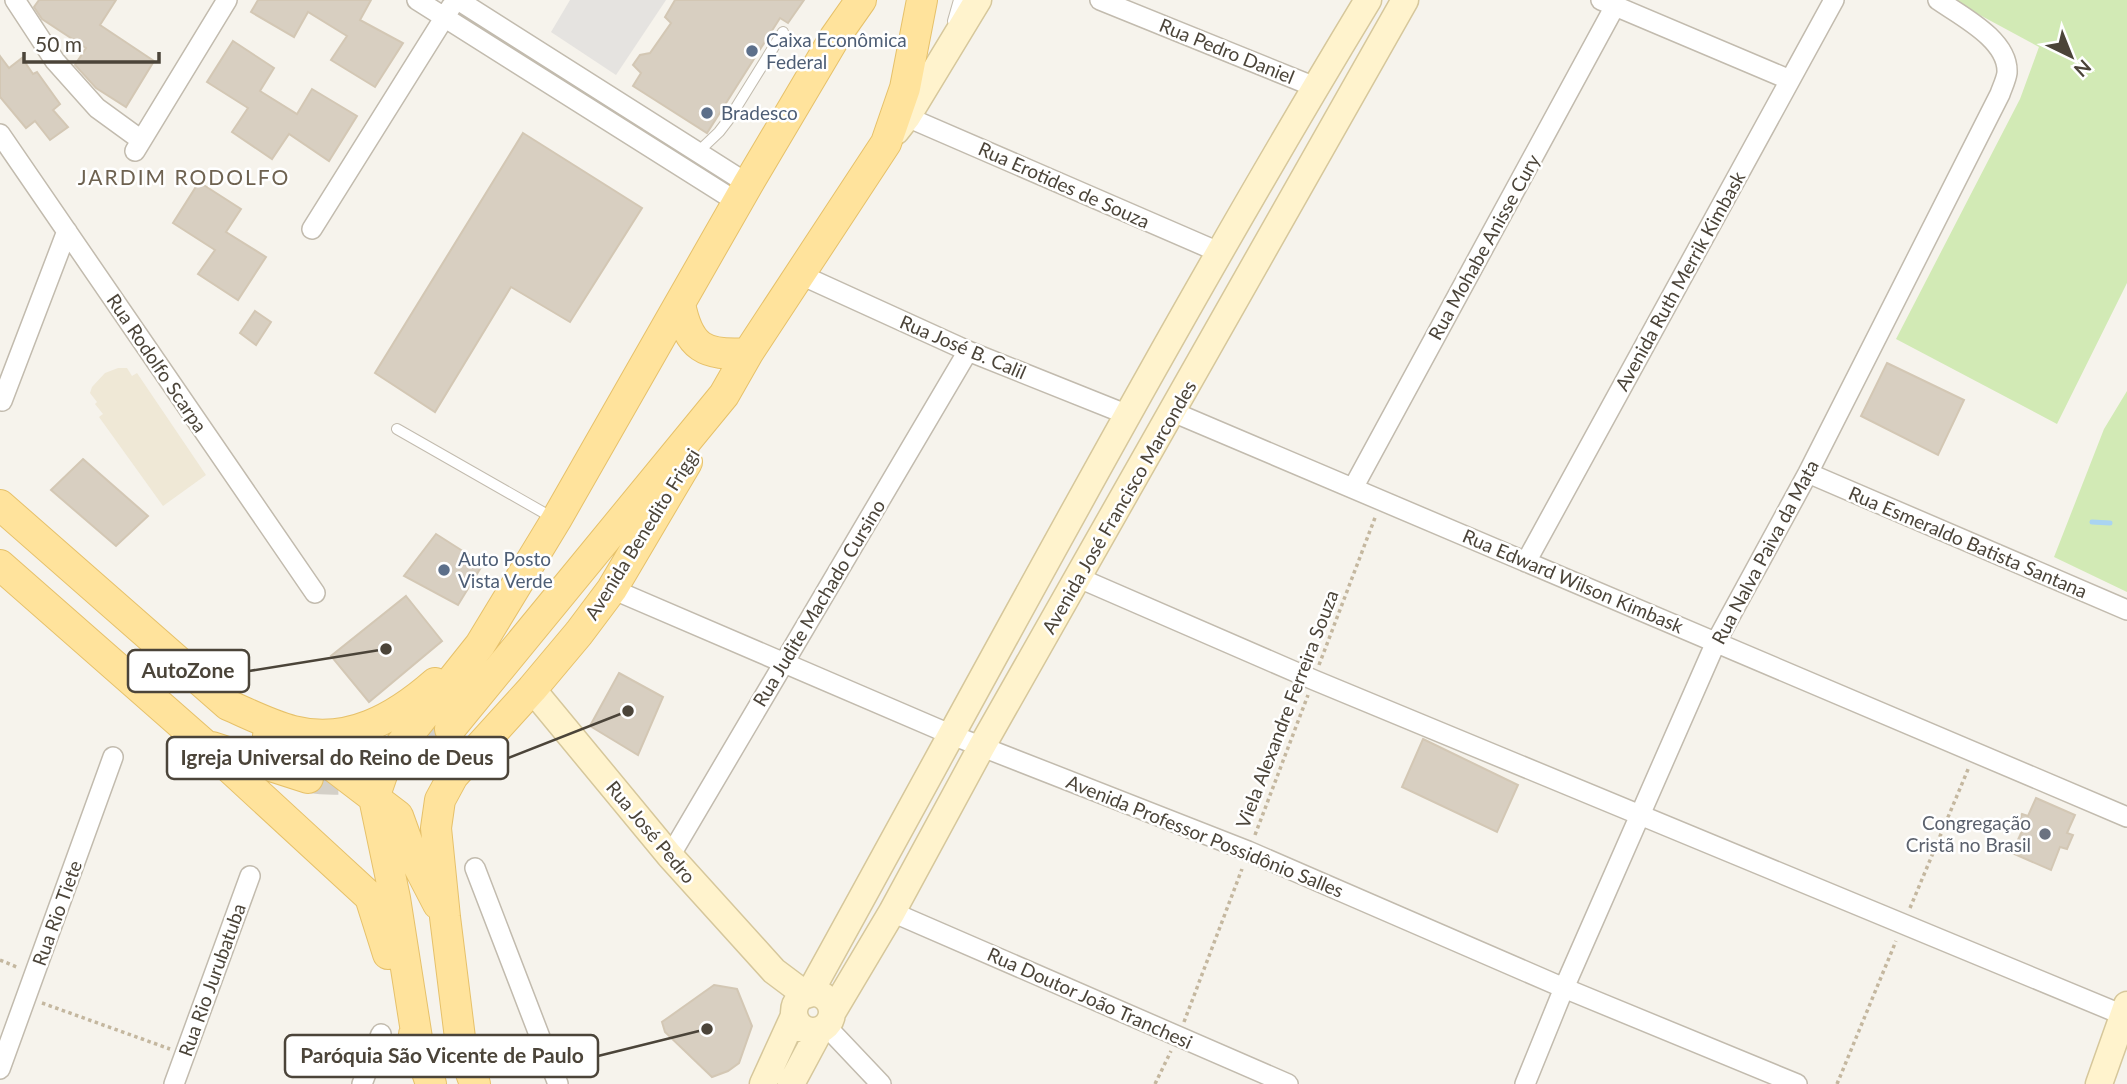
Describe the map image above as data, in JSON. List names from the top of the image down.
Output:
{
  "streets": {
    "main road": ["Avenida Benedito Friggi"],
    "street": [
      "Rua Pedro Daniel",
      "Rua Erotides de Souza",
      "Rua Mohabe Anisse Cury",
      "Avenida Ruth Merrik Kimbask",
      "Rua José B. Calil",
      "Rua Rodolfo Scarpa",
      "Avenida José Francisco Marcondes",
      "Rua Esmeraldo Batista Santana",
      "Rua Nalva Paiva da Mata",
      "Rua Edward Wilson Kimbask",
      "Rua Judite Machado Cursino",
      "Rua José Pedro",
      "Avenida Professor Possidônio Salles",
      "Rua Rio Tiete",
      "Rua Rio Jurubatuba",
      "Rua Doutor João Tranchesi"
    ],
    "path": ["Viela Alexandre Ferreira Souza"]
  },
  "crossings": [
    ["Rua Pedro Daniel", "Avenida José Francisco Marcondes"],
    ["Rua Erotides de Souza", "Avenida José Francisco Marcondes"],
    ["Rua Mohabe Anisse Cury", "Rua Edward Wilson Kimbask"],
    ["Avenida Ruth Merrik Kimbask", "Rua Edward Wilson Kimbask"],
    ["Rua José B. Calil", "Avenida José Francisco Marcondes"],
    ["Rua José B. Calil", "Avenida Benedito Friggi"],
    ["Rua José B. Calil", "Rua Judite Machado Cursino"],
    ["Avenida José Francisco Marcondes", "Rua Edward Wilson Kimbask"],
    ["Avenida José Francisco Marcondes", "Rua José Pedro"],
    ["Avenida José Francisco Marcondes", "Avenida Professor Possidônio Salles"],
    ["Avenida José Francisco Marcondes", "Rua Doutor João Tranchesi"],
    ["Avenida Benedito Friggi", "Rua José Pedro"],
    ["Avenida Benedito Friggi", "Avenida Professor Possidônio Salles"],
    ["Rua Esmeraldo Batista Santana", "Rua Nalva Paiva da Mata"],
    ["Rua Nalva Paiva da Mata", "Rua Edward Wilson Kimbask"],
    ["Rua Nalva Paiva da Mata", "Avenida Professor Possidônio Salles"],
    ["Rua Edward Wilson Kimbask", "Viela Alexandre Ferreira Souza"],
    ["Rua Judite Machado Cursino", "Rua José Pedro"],
    ["Rua Judite Machado Cursino", "Avenida Professor Possidônio Salles"],
    ["Viela Alexandre Ferreira Souza", "Avenida Professor Possidônio Salles"],
    ["Viela Alexandre Ferreira Souza", "Rua Doutor João Tranchesi"]
  ],
  "districts": ["JARDIM RODOLFO"],
  "places": [
    "Caixa Econômica Federal",
    "Bradesco",
    "Auto Posto Vista Verde",
    "AutoZone",
    "Igreja Universal do Reino de Deus",
    "Congregação Cristã no Brasil",
    "Paróquia São Vicente de Paulo"
  ],
  "scale_bar": "50 m",
  "north": "bottom right"
}
